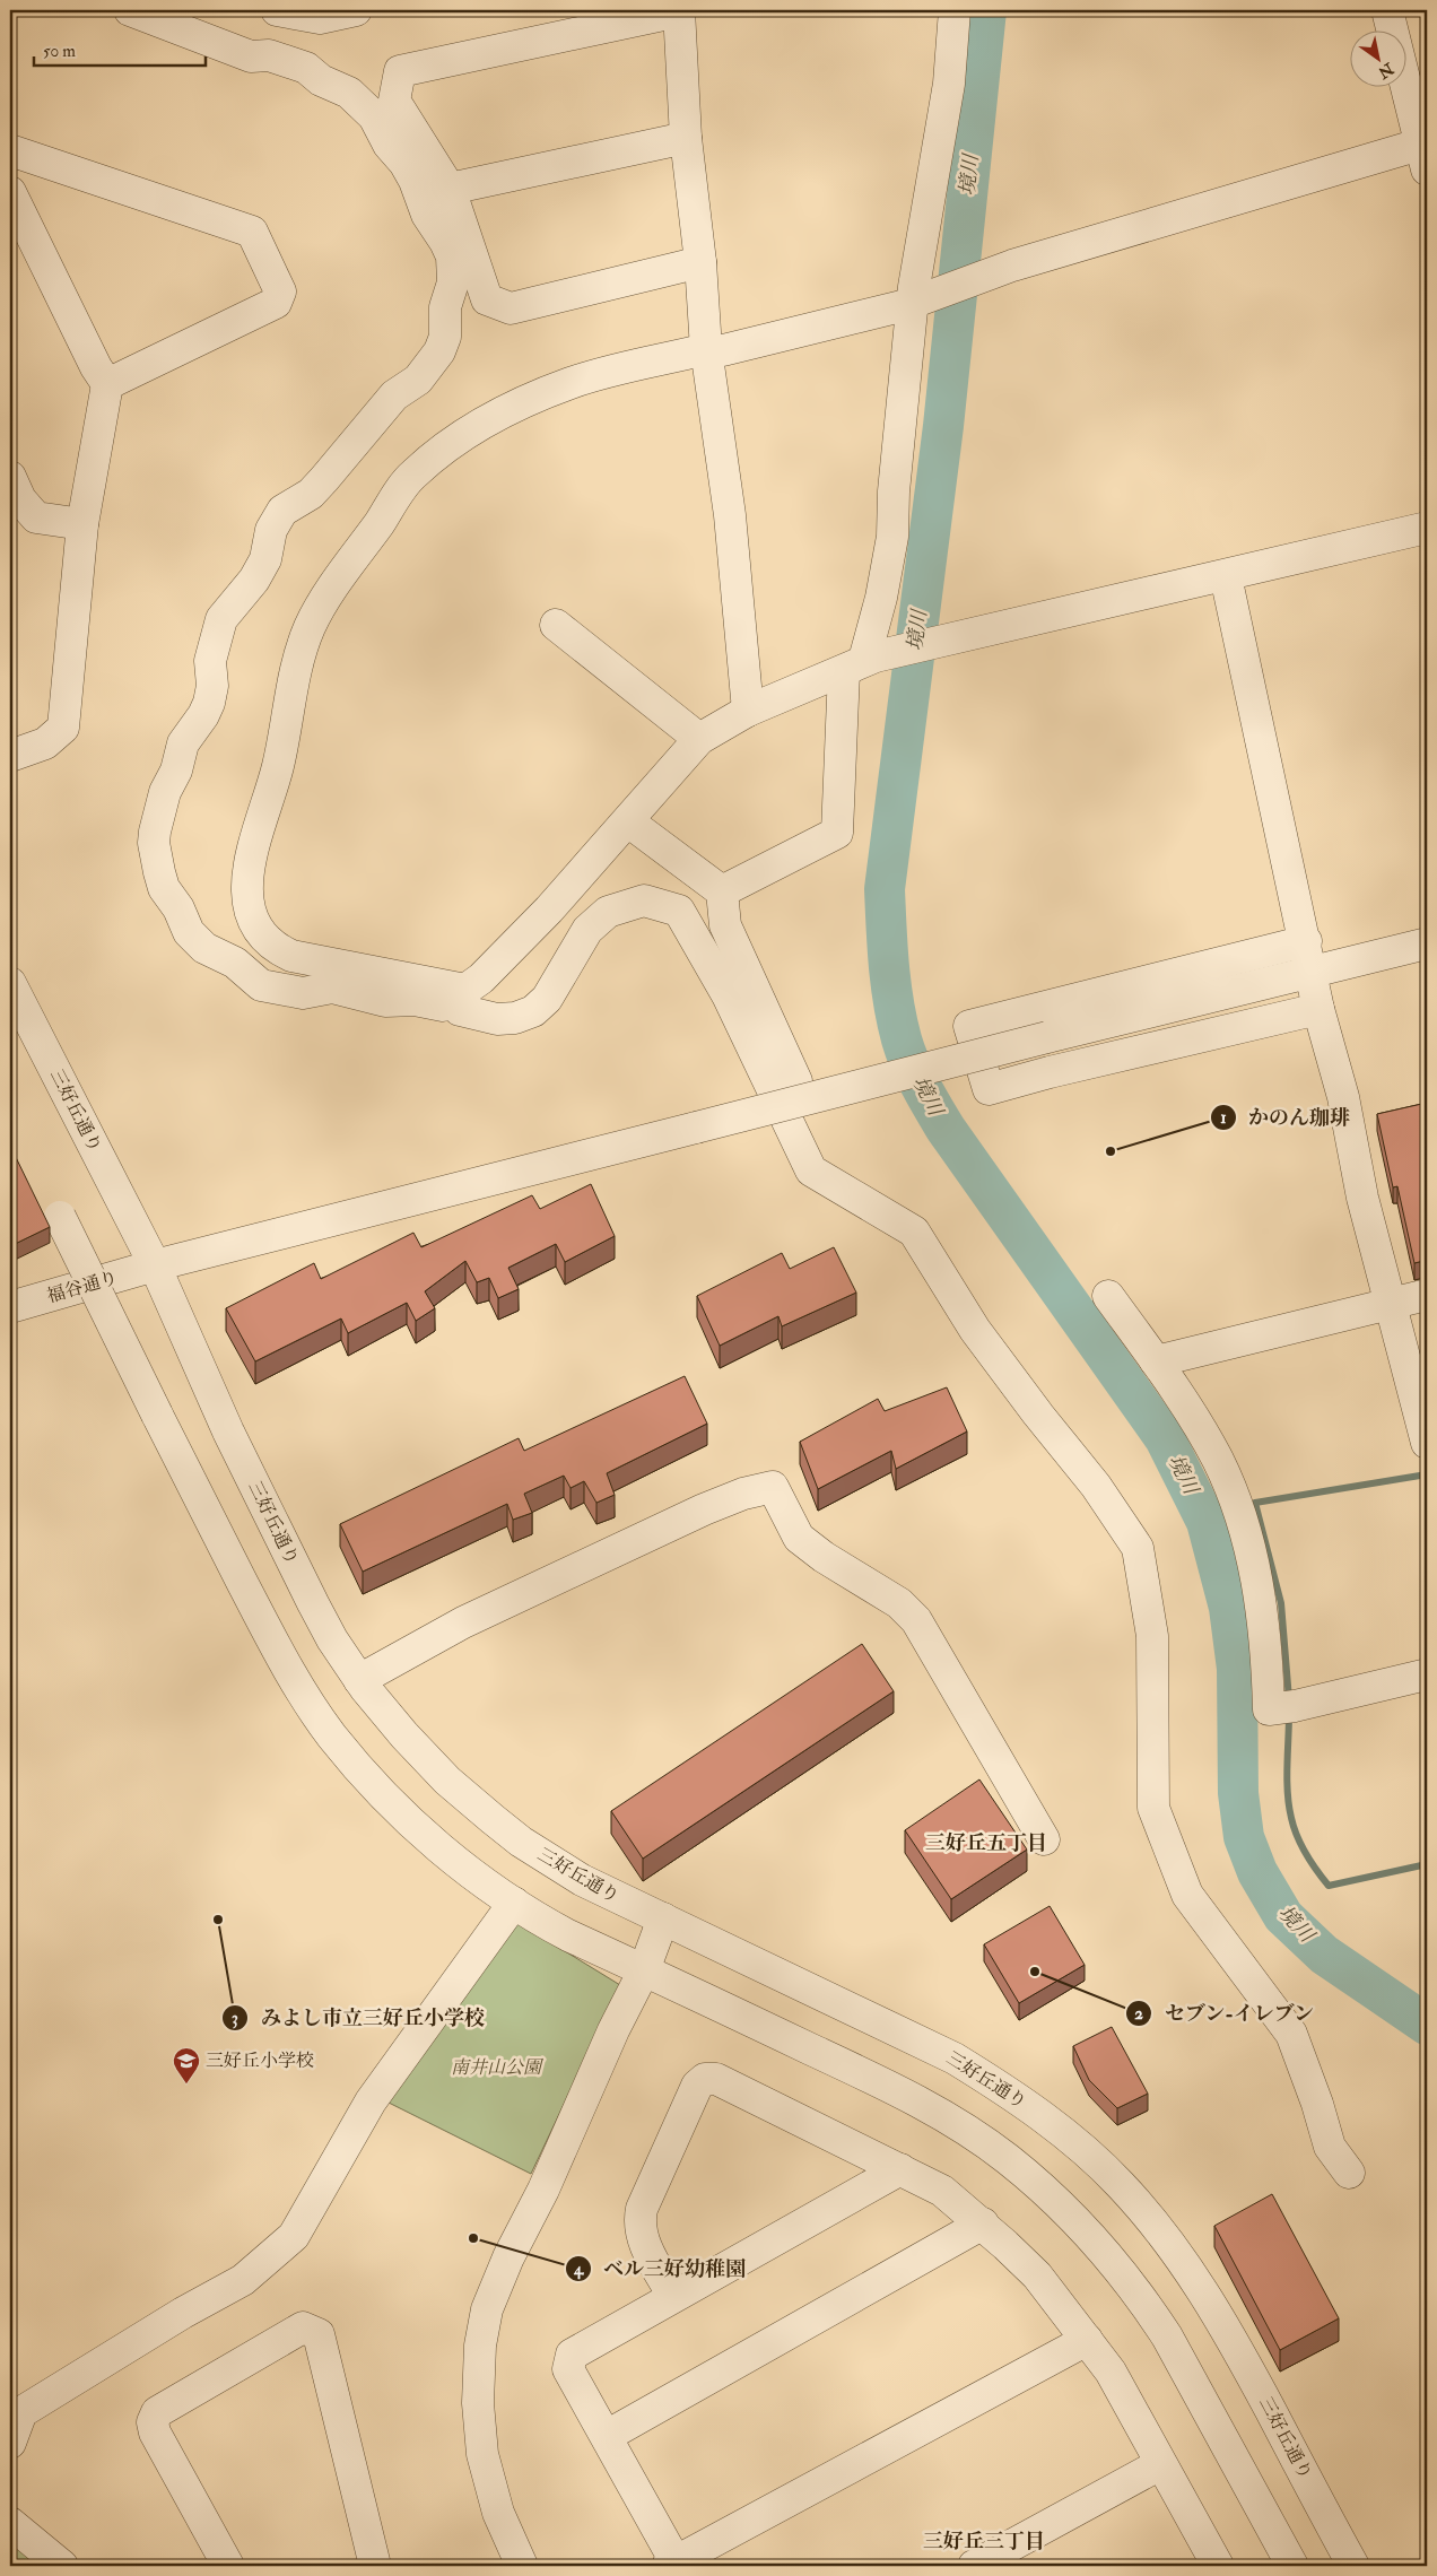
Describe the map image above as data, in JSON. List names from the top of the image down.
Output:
{
  "streets": {
    "street": ["三好丘通り", "福谷通り"]
  },
  "crossings": [
    ["三好丘通り", "福谷通り"]
  ],
  "districts": ["三好丘五丁目", "三好丘三丁目"],
  "water": ["境川"],
  "parks": ["南井山公園"],
  "places": {
    "other": [
      "かのん珈琲",
      "みよし市立三好丘小学校",
      "セブン-イレブン",
      "ベル三好幼稚園"
    ],
    "school or university": ["三好丘小学校"]
  },
  "scale_bar": "50 m",
  "north": "bottom right"
}
